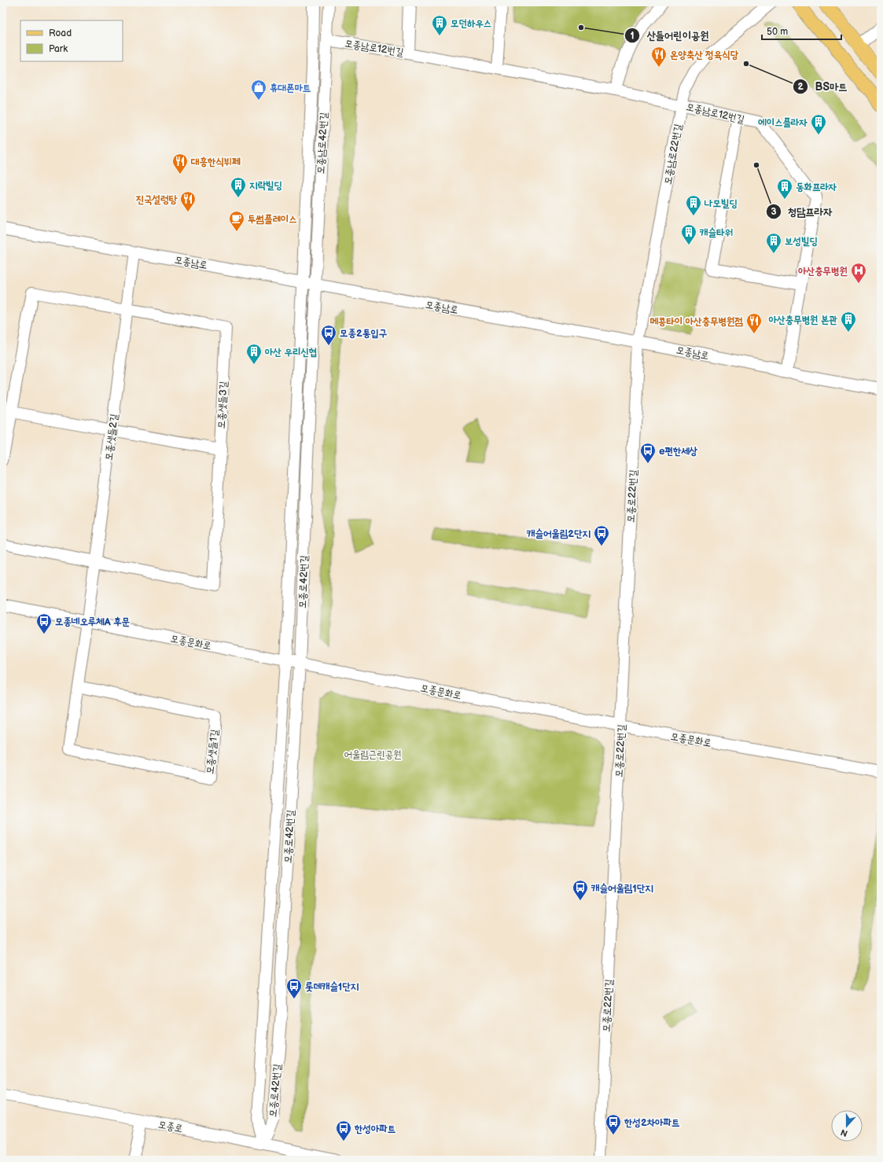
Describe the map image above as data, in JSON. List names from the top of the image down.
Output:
{
  "streets": {
    "street": [
      "모종남로12번길",
      "모종남로42번길",
      "모종남로22번길",
      "모종남로",
      "모종샛들3길",
      "모종샛들2길",
      "모종로22번길",
      "모종로42번길",
      "모종문화로",
      "모종샛들1길",
      "모종로"
    ]
  },
  "crossings": [
    ["모종남로12번길", "모종남로42번길"],
    ["모종남로12번길", "모종남로22번길"],
    ["모종남로12번길", "모종남로"],
    ["모종남로42번길", "모종남로"],
    ["모종남로42번길", "모종로42번길"],
    ["모종남로22번길", "모종남로"],
    ["모종남로22번길", "모종로22번길"],
    ["모종남로", "모종샛들2길"],
    ["모종남로", "모종로22번길"],
    ["모종남로", "모종로42번길"],
    ["모종샛들3길", "모종샛들2길"],
    ["모종샛들2길", "모종문화로"],
    ["모종샛들2길", "모종샛들1길"],
    ["모종로22번길", "모종문화로"],
    ["모종로42번길", "모종문화로"],
    ["모종로42번길", "모종로"],
    ["모종문화로", "모종샛들1길"]
  ],
  "parks": ["어울림근린공원"],
  "places": {
    "other": ["산들어린이공원", "BS마트", "청담프라자"],
    "building": [
      "모던하우스",
      "에이스플라자",
      "지락빌딩",
      "동화프라자",
      "나모빌딩",
      "캐슬타워",
      "보성빌딩",
      "아산충무병원 본관",
      "아산 우리신협"
    ],
    "restaurant": [
      "온양축산 정육식당",
      "대흥한식뷔페",
      "진국설렁탕",
      "메콩타이 아산충무병원점"
    ],
    "shop": ["휴대폰마트"],
    "cafe": ["투썸플레이스"],
    "hospital": ["아산충무병원"],
    "bus stop": [
      "모종2통입구",
      "e편한세상",
      "캐슬어울림2단지",
      "모종네오루체A 후문",
      "캐슬어울림1단지",
      "롯데캐슬1단지",
      "한성2차아파트",
      "한성아파트"
    ]
  },
  "legend": ["Road", "Park"],
  "scale_bar": "50 m",
  "north": "bottom"
}
